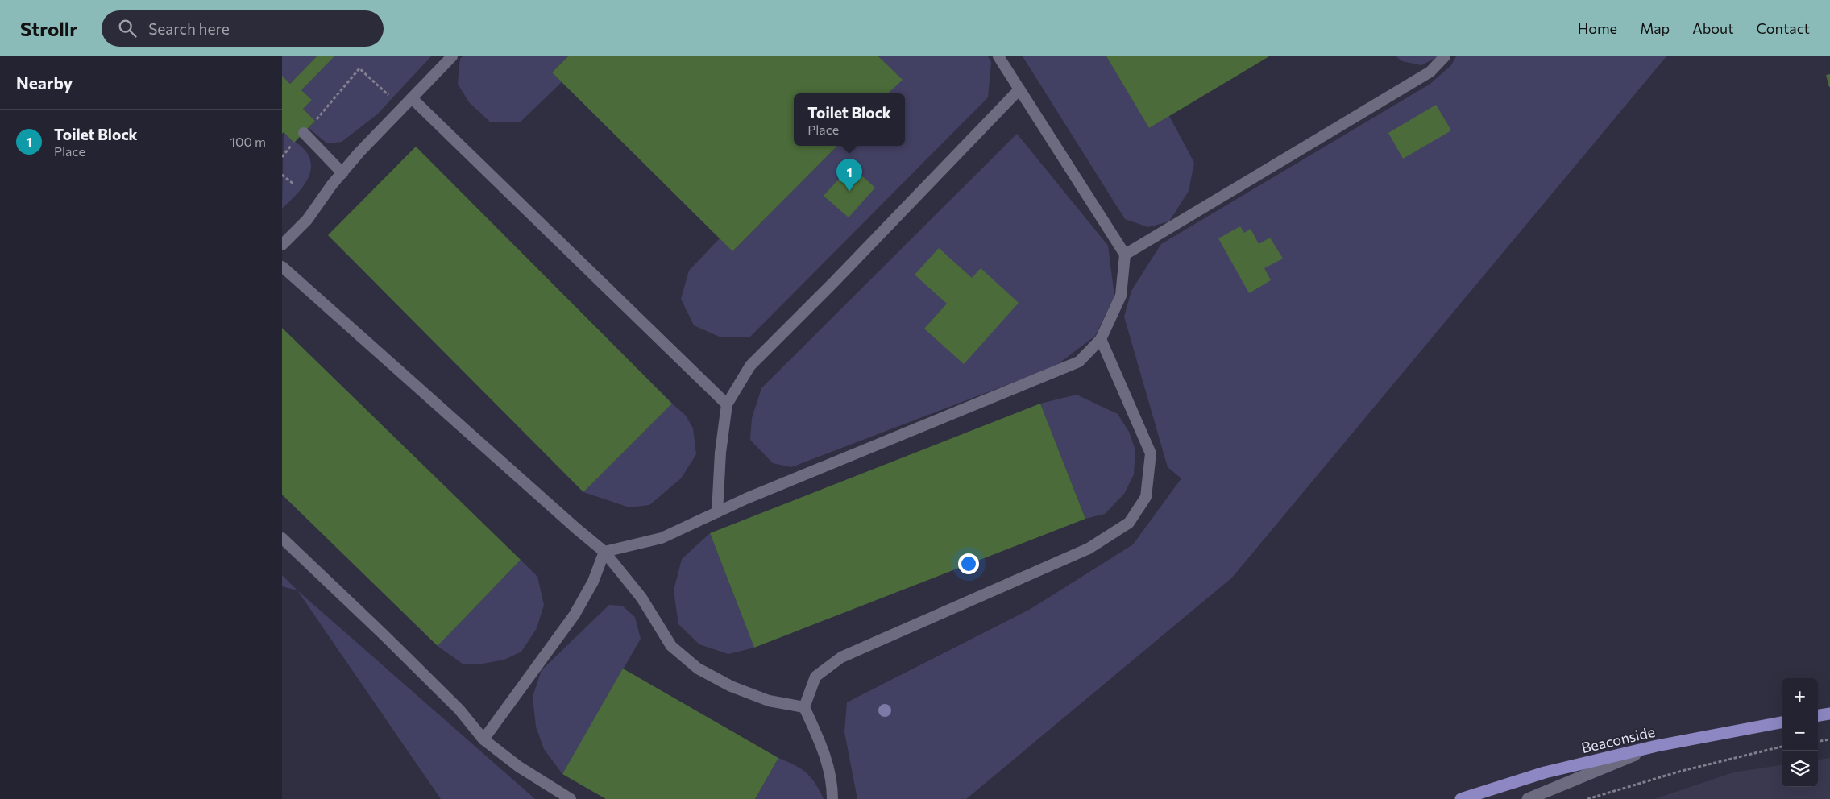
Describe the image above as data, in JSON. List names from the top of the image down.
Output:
{
  "streets": {
    "highway": ["Beaconside"]
  },
  "page": {
    "header": "Strollr",
    "search": "Search here",
    "nav": [
      "Home",
      "Map",
      "About",
      "Contact"
    ],
    "heading": "Nearby",
    "popup": ["Toilet Block", "Place"],
    "list": [
      {
        "mark": "1",
        "name": "Toilet Block",
        "note": "Place",
        "value": "100 m"
      }
    ],
    "pins": "1",
    "map_buttons": ["+", "−"]
  }
}
